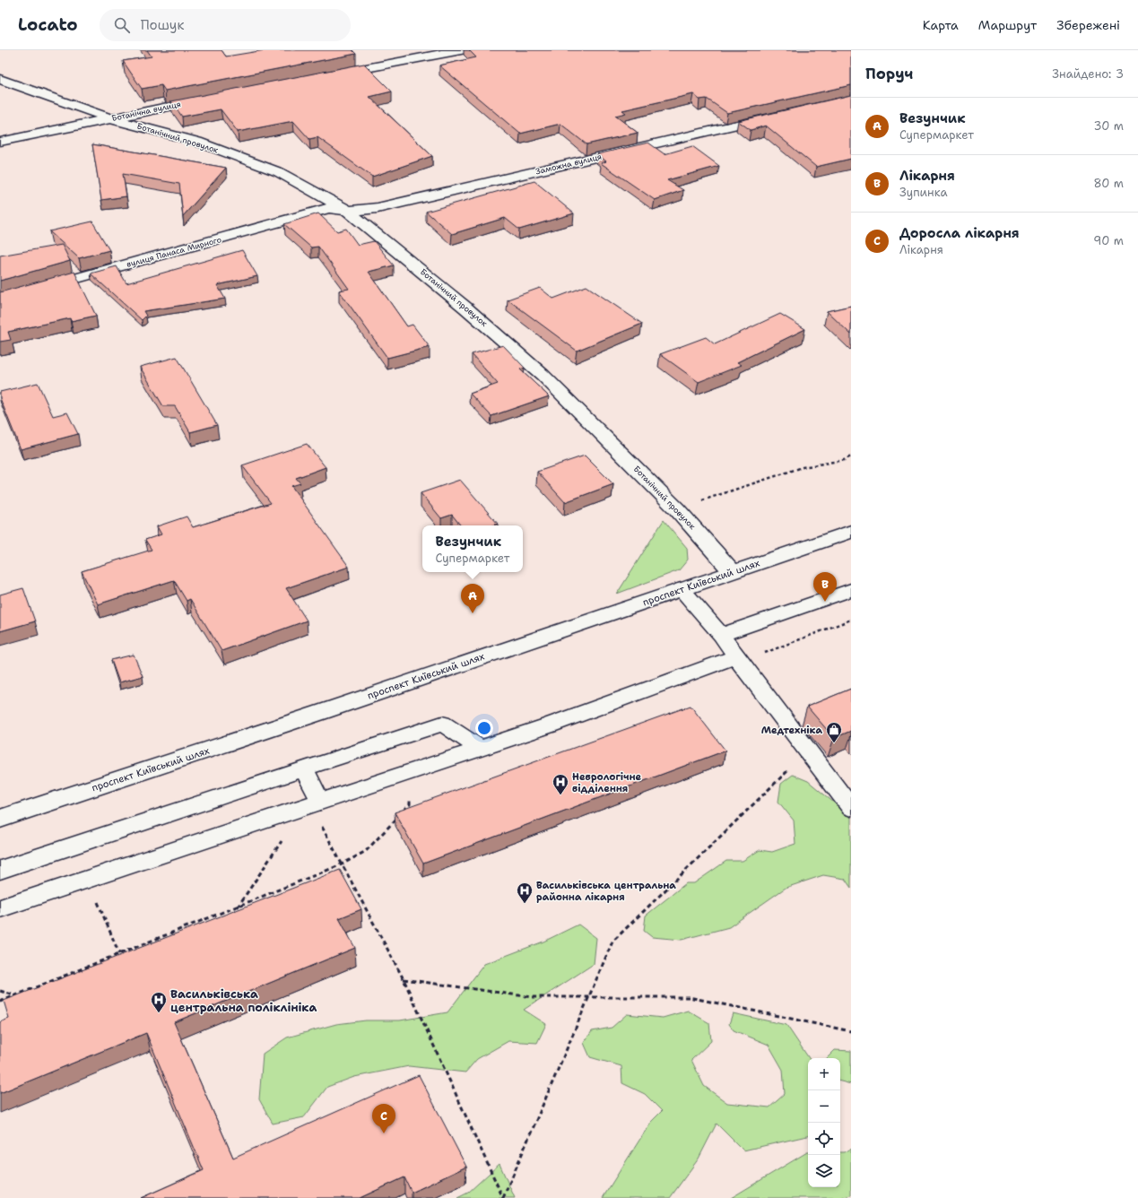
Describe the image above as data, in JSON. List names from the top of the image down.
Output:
{
  "streets": {
    "street": [
      "Ботанічна вулиця",
      "Ботанічний провулок",
      "Заможна вулиця",
      "вулиця Панаса Мирного",
      "проспект Київський шлях"
    ]
  },
  "crossings": [
    ["Ботанічна вулиця", "Ботанічний провулок"],
    ["Ботанічний провулок", "Заможна вулиця"],
    ["Ботанічний провулок", "вулиця Панаса Мирного"],
    ["Ботанічний провулок", "проспект Київський шлях"],
    ["Заможна вулиця", "вулиця Панаса Мирного"]
  ],
  "places": {
    "shop": ["Медтехніка"],
    "hospital": ["Неврологічне відділення", "Васильківська центральна районна лікарня", "Васильківська центральна поліклініка"]
  },
  "page": {
    "header": "Locato",
    "search": "Пошук",
    "nav": ["Карта", "Маршрут", "Збережені"],
    "heading": ["Поруч", "Знайдено: 3"],
    "list": [
      {
        "mark": "A",
        "name": "Везунчик",
        "note": "Супермаркет",
        "value": "30 m"
      },
      {
        "mark": "B",
        "name": "Лікарня",
        "note": "Зупинка",
        "value": "80 m"
      },
      {
        "mark": "C",
        "name": "Доросла лікарня",
        "note": "Лікарня",
        "value": "90 m"
      }
    ],
    "popup": ["Везунчик", "Супермаркет"],
    "pins": ["B", "A", "C"],
    "map_buttons": ["+", "−"]
  }
}
